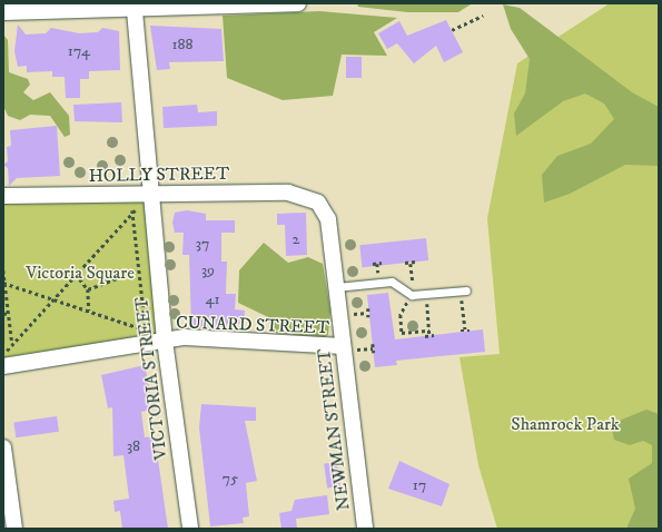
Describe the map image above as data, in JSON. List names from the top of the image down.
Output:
{
  "streets": {
    "street": [
      "HOLLY STREET",
      "CUNARD STREET",
      "VICTORIA STREET",
      "NEWMAN STREET"
    ]
  },
  "crossings": [
    ["HOLLY STREET", "VICTORIA STREET"],
    ["HOLLY STREET", "NEWMAN STREET"],
    ["CUNARD STREET", "VICTORIA STREET"],
    ["CUNARD STREET", "NEWMAN STREET"]
  ],
  "parks": ["Victoria Square", "Shamrock Park"],
  "house_numbers": [
    "188",
    "174",
    "2",
    "37",
    "39",
    "41",
    "38",
    "75",
    "17"
  ]
}
